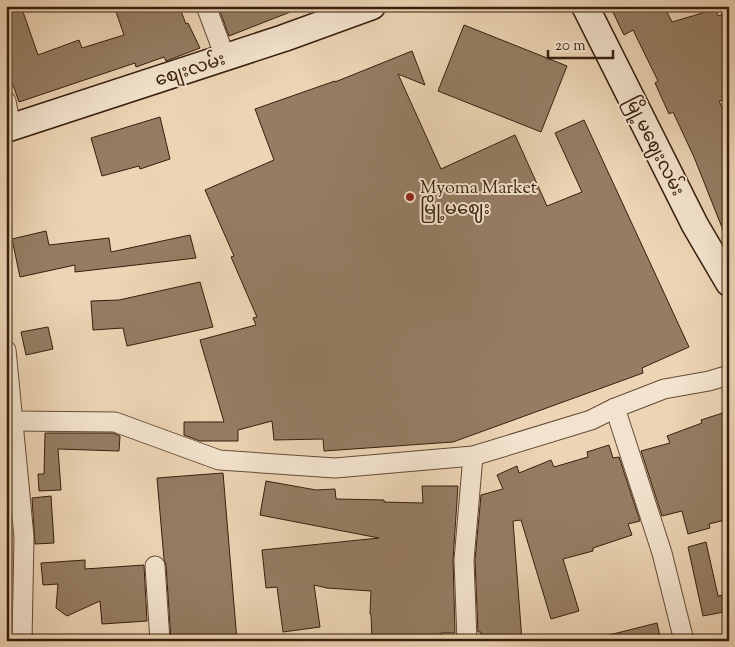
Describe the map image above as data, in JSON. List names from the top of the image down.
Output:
{
  "streets": {
    "main road": ["စျေးလမ်း", "မြို့မဈေးလမ်း"]
  },
  "places": ["Myoma Market မြို့မဈေး"],
  "scale_bar": "20 m"
}
